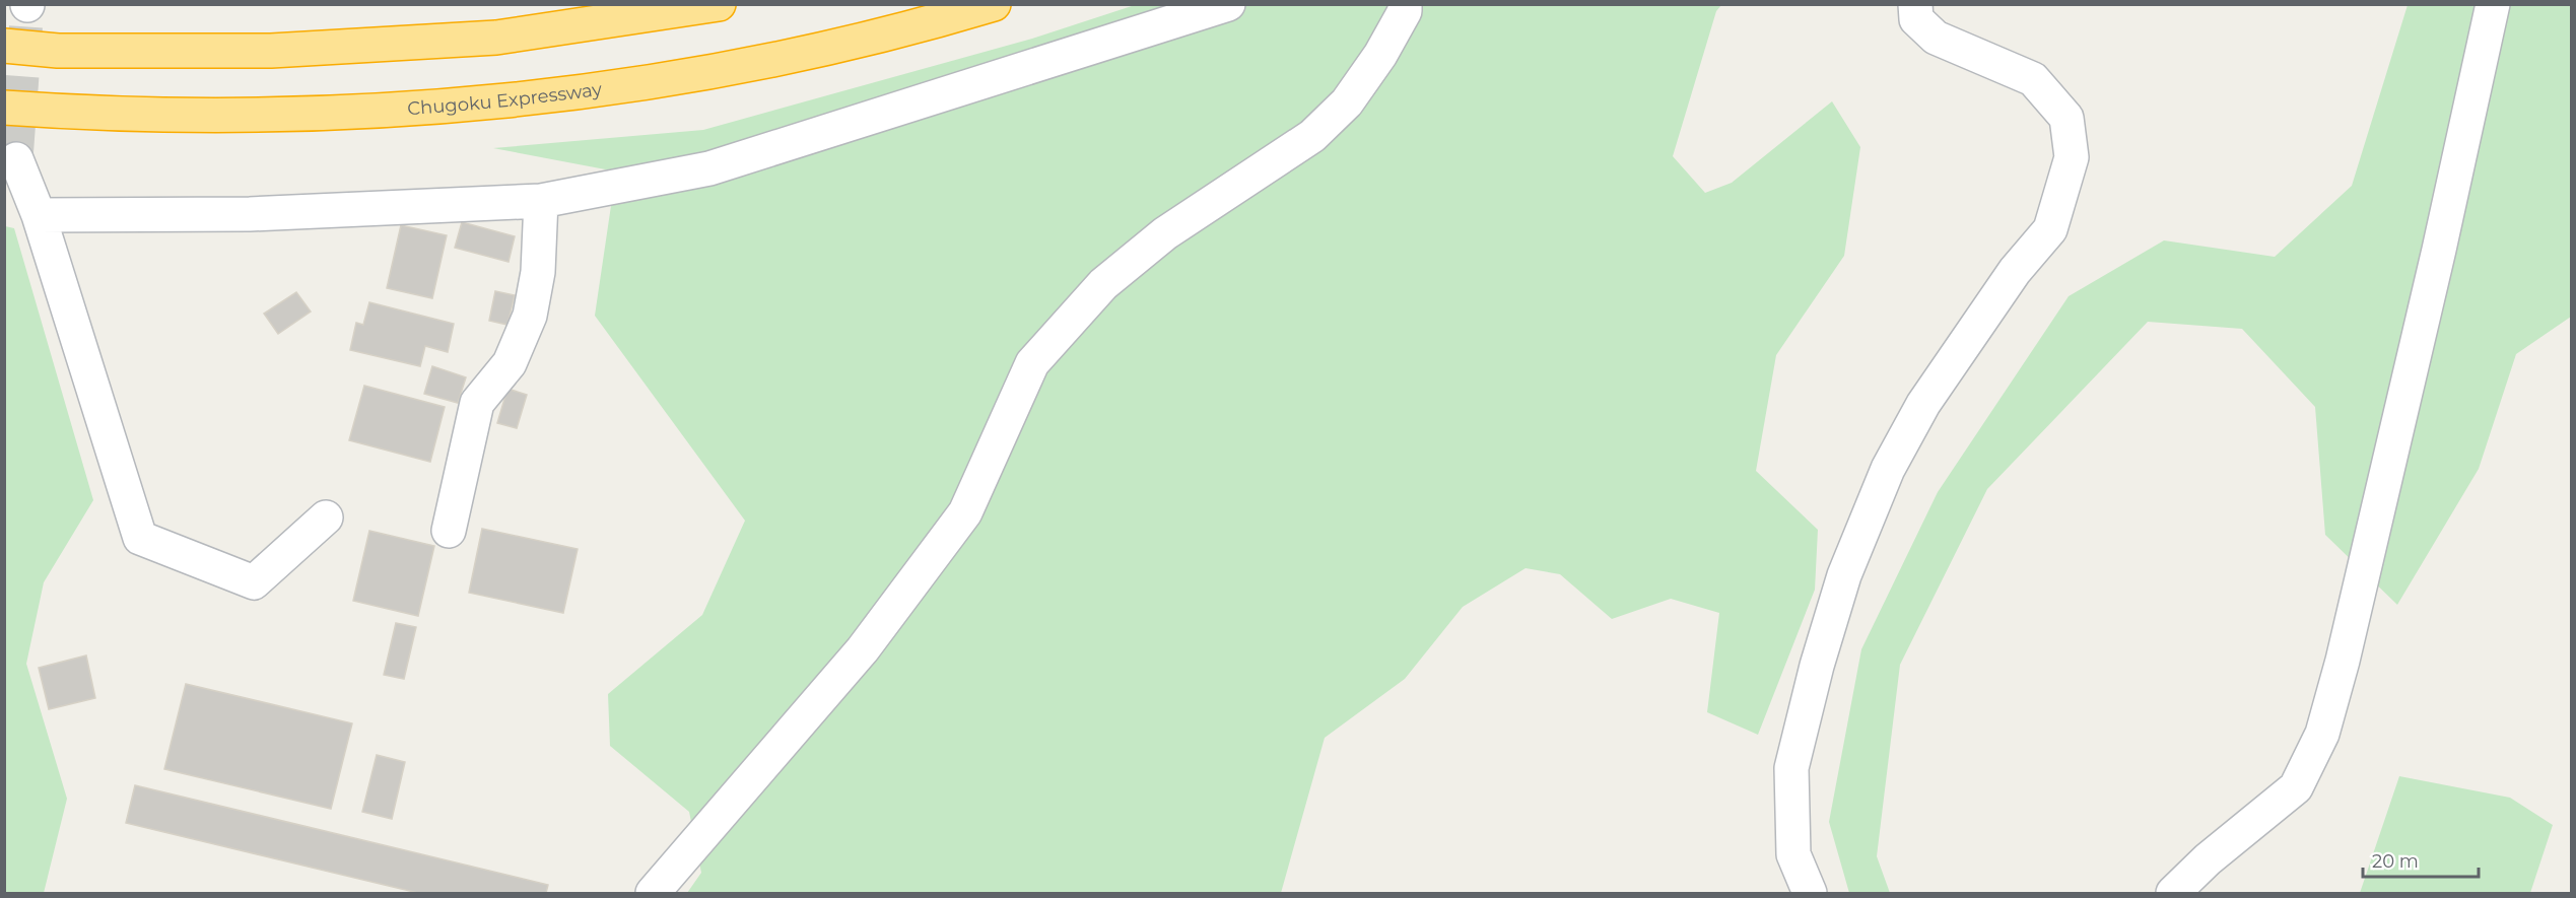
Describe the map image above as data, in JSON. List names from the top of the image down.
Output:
{
  "streets": {
    "highway": ["Chugoku Expressway"]
  },
  "scale_bar": "20 m"
}
